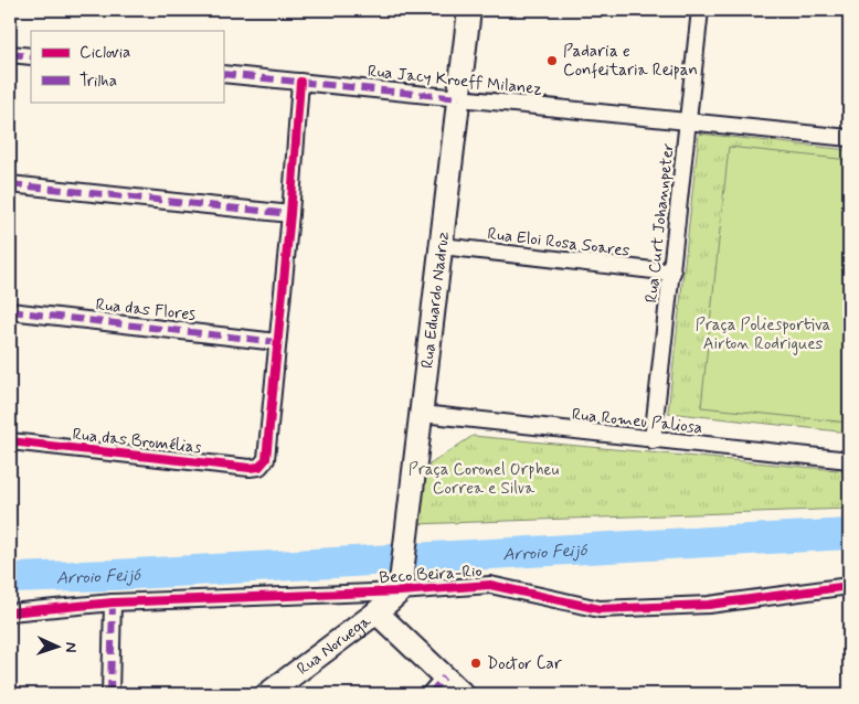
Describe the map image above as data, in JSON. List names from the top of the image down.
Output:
{
  "streets": {
    "street": [
      "Rua Jacy Kroeff Milanez",
      "Rua Curt Johannpeter",
      "Rua Eloi Rosa Soares",
      "Rua Eduardo Nadruz",
      "Rua das Flores",
      "Rua Romeu Paliosa",
      "Rua das Bromélias",
      "Beco Beira-Rio",
      "Rua Noruega"
    ]
  },
  "crossings": [
    ["Rua Jacy Kroeff Milanez", "Rua Curt Johannpeter"],
    ["Rua Jacy Kroeff Milanez", "Rua Eduardo Nadruz"],
    ["Rua Curt Johannpeter", "Rua Eloi Rosa Soares"],
    ["Rua Curt Johannpeter", "Rua Romeu Paliosa"],
    ["Rua Eloi Rosa Soares", "Rua Eduardo Nadruz"],
    ["Rua Eduardo Nadruz", "Rua Romeu Paliosa"],
    ["Rua Eduardo Nadruz", "Beco Beira-Rio"],
    ["Rua Eduardo Nadruz", "Rua Noruega"],
    ["Rua das Flores", "Rua das Bromélias"],
    ["Beco Beira-Rio", "Rua Noruega"]
  ],
  "water": ["Arroio Feijó"],
  "parks": ["Praça Poliesportiva Airton Rodrigues", "Praça Coronel Orpheu Correa e Silva"],
  "places": ["Padaria e Confeitaria Reipan", "Doctor Car"],
  "legend": ["Ciclovia", "Trilha"],
  "north": "right"
}
